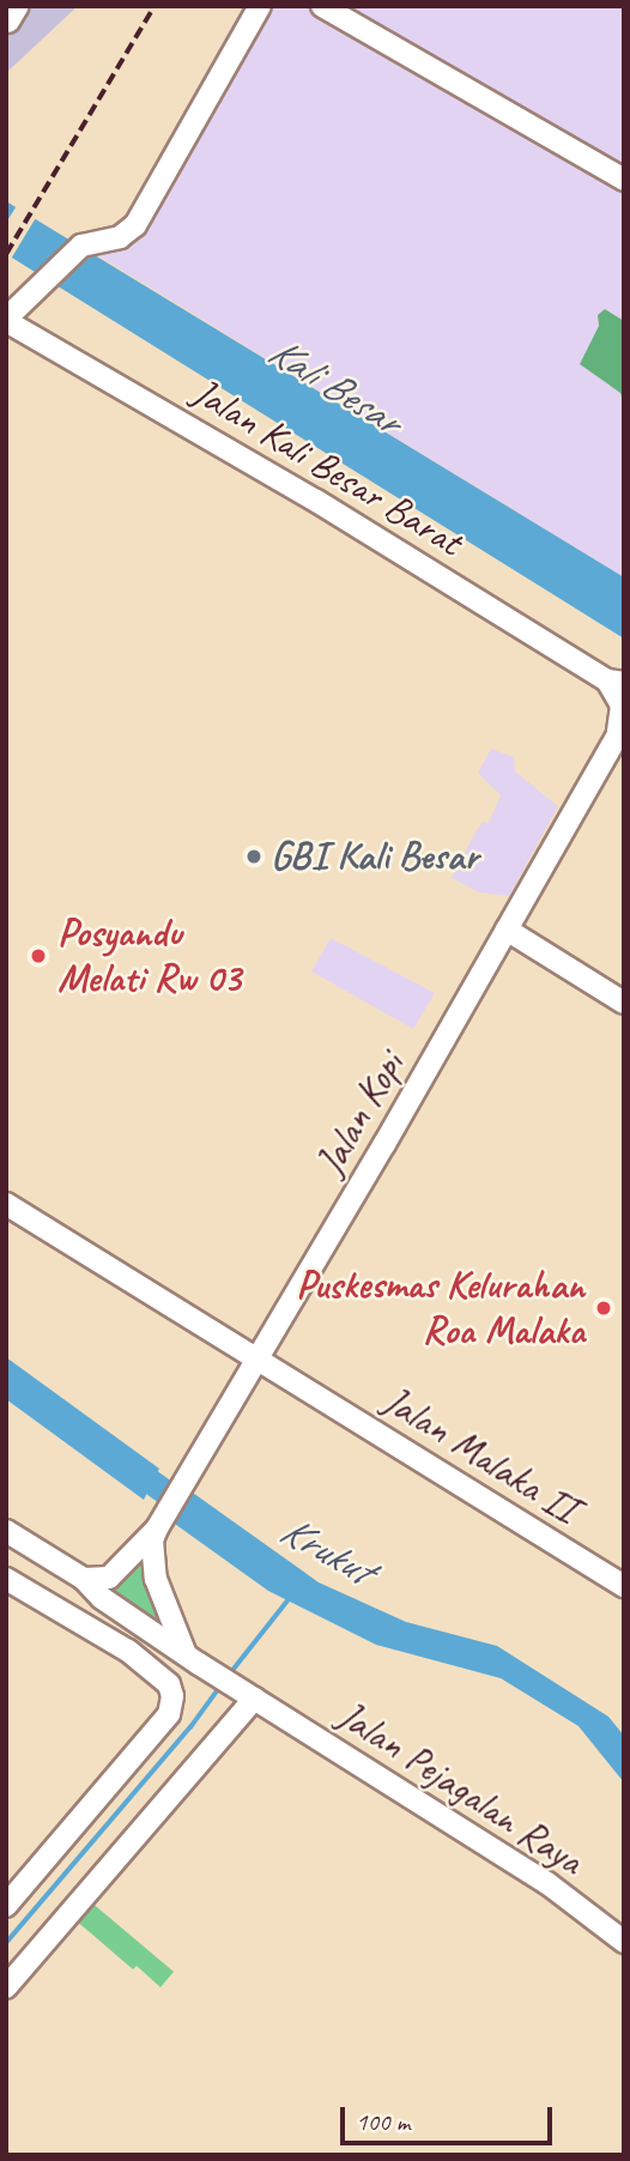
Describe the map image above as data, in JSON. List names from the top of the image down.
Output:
{
  "streets": {
    "street": [
      "Jalan Kali Besar Barat",
      "Jalan Kopi",
      "Jalan Malaka II",
      "Jalan Pejagalan Raya"
    ]
  },
  "crossings": [
    ["Jalan Kali Besar Barat", "Jalan Kopi"],
    ["Jalan Kopi", "Jalan Malaka II"],
    ["Jalan Kopi", "Jalan Pejagalan Raya"]
  ],
  "water": ["Kali Besar", "Krukut"],
  "places": ["GBI Kali Besar", "Posyandu Melati Rw 03", "Puskesmas Kelurahan Roa Malaka"],
  "scale_bar": "100 m"
}
